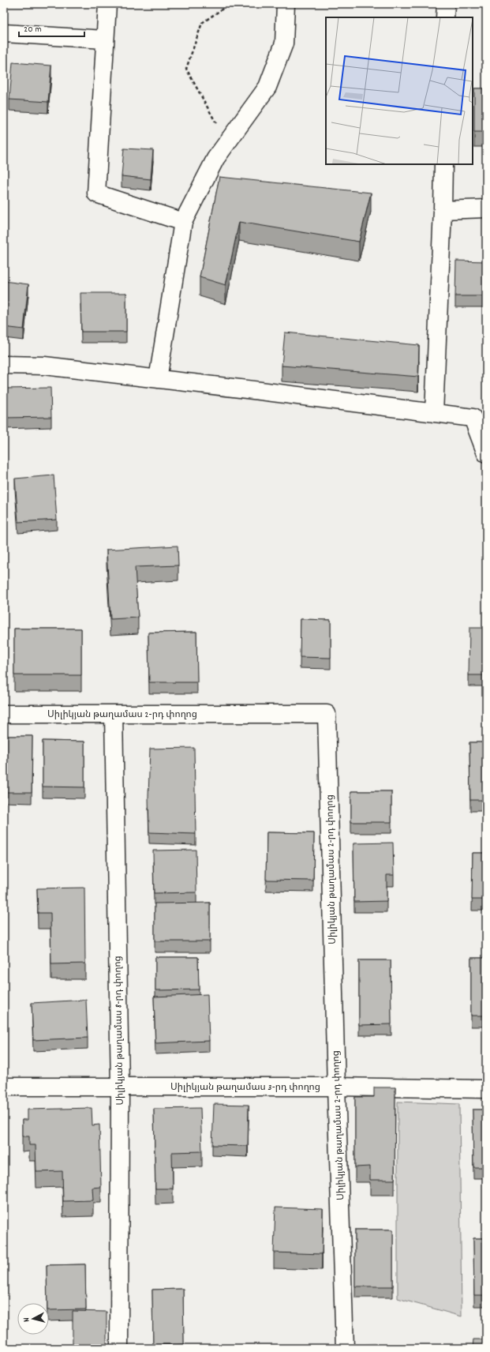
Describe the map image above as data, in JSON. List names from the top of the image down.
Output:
{
  "streets": {
    "street": ["Սիլիկյան թաղամաս 2-րդ փողոց", "Սիլիկյան թաղամաս 8-րդ փողոց", "Սիլիկյան թաղամաս 3-րդ փողոց"]
  },
  "crossings": [
    ["Սիլիկյան թաղամաս 2-րդ փողոց", "Սիլիկյան թաղամաս 8-րդ փողոց"],
    ["Սիլիկյան թաղամաս 2-րդ փողոց", "Սիլիկյան թաղամաս 3-րդ փողոց"],
    ["Սիլիկյան թաղամաս 8-րդ փողոց", "Սիլիկյան թաղամաս 3-րդ փողոց"]
  ],
  "scale_bar": "20 m",
  "north": "left"
}
